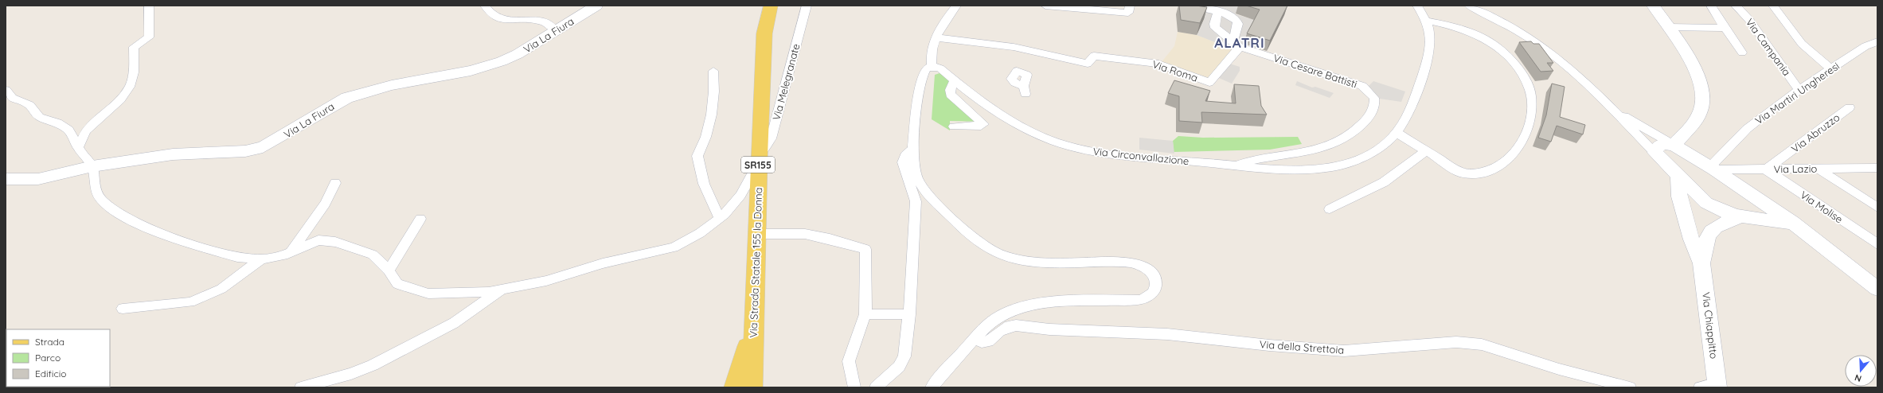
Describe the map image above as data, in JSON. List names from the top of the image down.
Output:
{
  "streets": {
    "main road": [
      "Via La Fiura",
      "SR155",
      "Via Strada Statale 155 la Donna",
      "Via Chiappitto"
    ],
    "street": [
      "Via Campania",
      "Via Roma",
      "Via Cesare Battisti",
      "Via Melegranate",
      "Via Martiri Ungheresi",
      "Via Abruzzo",
      "Via Circonvallazione",
      "Via Lazio",
      "Via Molise",
      "Via della Strettoia"
    ]
  },
  "crossings": [
    ["Via Campania", "Via Martiri Ungheresi"],
    ["Via Roma", "Via Cesare Battisti"],
    ["Via Cesare Battisti", "Via Circonvallazione"],
    ["Via Melegranate", "Via Strada Statale 155 la Donna"],
    ["Via Martiri Ungheresi", "Via Lazio"],
    ["Via Abruzzo", "Via Lazio"],
    ["Via Abruzzo", "Via Molise"],
    ["Via Lazio", "Via Molise"]
  ],
  "districts": ["ALATRI"],
  "legend": ["Strada", "Parco", "Edificio"],
  "north": "bottom"
}
